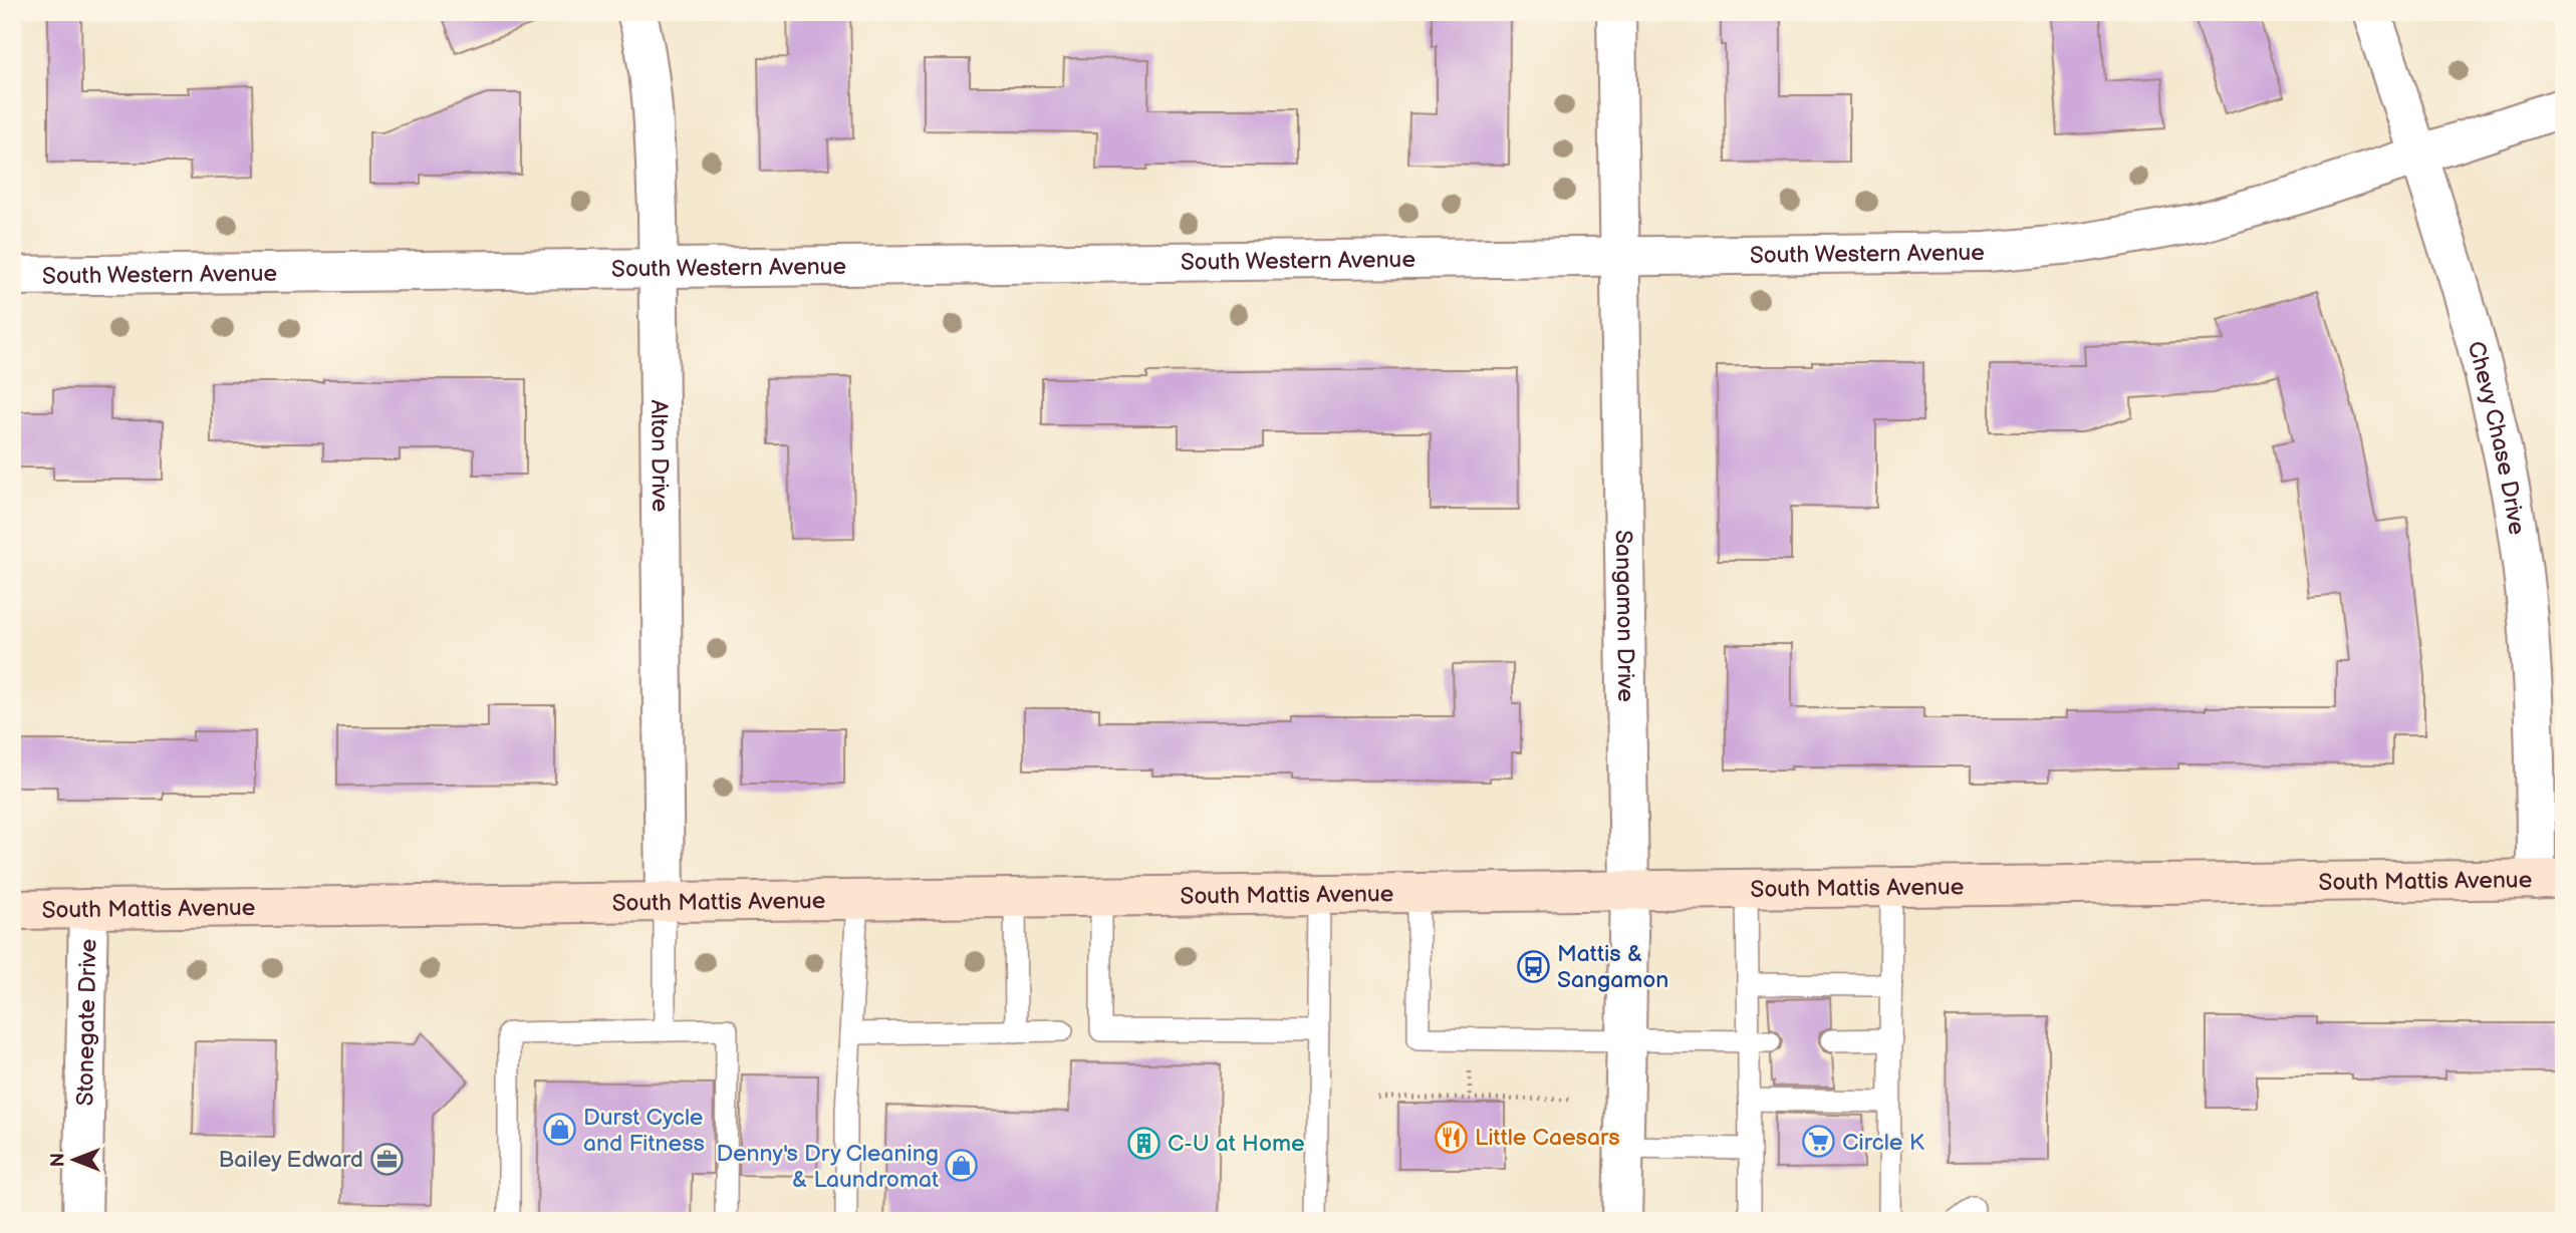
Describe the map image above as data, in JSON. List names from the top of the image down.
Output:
{
  "streets": {
    "main road": ["South Mattis Avenue"],
    "street": [
      "South Western Avenue",
      "Chevy Chase Drive",
      "Alton Drive",
      "Sangamon Drive",
      "Stonegate Drive"
    ]
  },
  "crossings": [
    ["South Western Avenue", "Chevy Chase Drive"],
    ["South Western Avenue", "Alton Drive"],
    ["South Western Avenue", "Sangamon Drive"],
    ["Chevy Chase Drive", "South Mattis Avenue"],
    ["Alton Drive", "South Mattis Avenue"],
    ["Sangamon Drive", "South Mattis Avenue"],
    ["South Mattis Avenue", "Stonegate Drive"]
  ],
  "places": {
    "bus stop": ["Mattis & Sangamon"],
    "shop": ["Durst Cycle and Fitness", "Denny's Dry Cleaning & Laundromat"],
    "restaurant": ["Little Caesars"],
    "supermarket": ["Circle K"],
    "building": ["C-U at Home"],
    "office": ["Bailey Edward"]
  },
  "north": "left"
}
